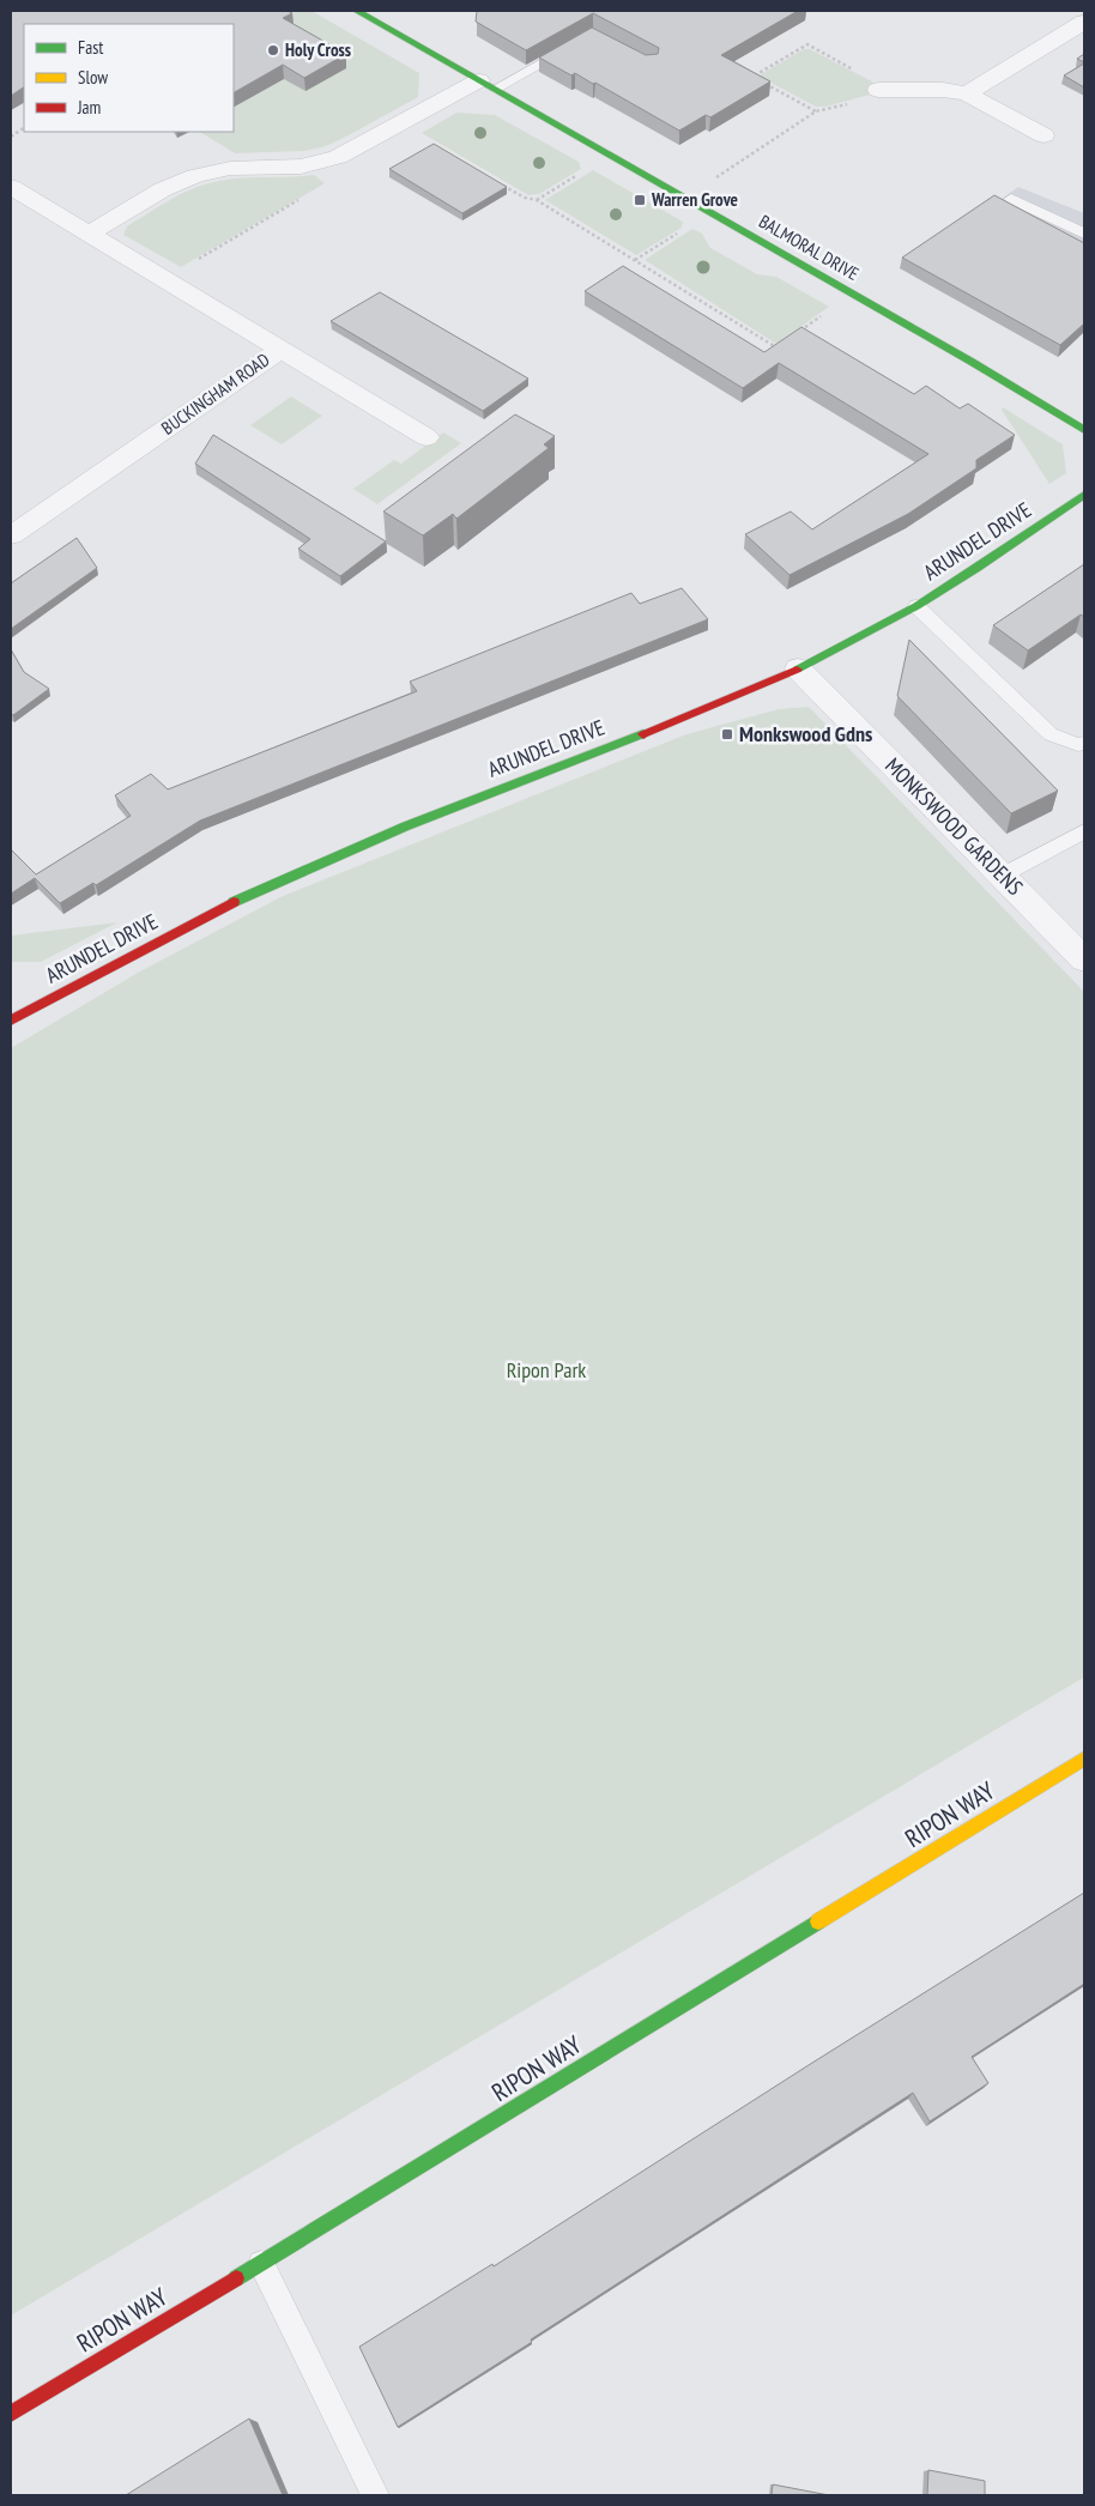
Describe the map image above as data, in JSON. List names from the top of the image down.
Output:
{
  "streets": {
    "street": [
      "BALMORAL DRIVE",
      "BUCKINGHAM ROAD",
      "ARUNDEL DRIVE",
      "MONKSWOOD GARDENS",
      "RIPON WAY"
    ]
  },
  "crossings": [
    ["ARUNDEL DRIVE", "MONKSWOOD GARDENS"]
  ],
  "parks": ["Ripon Park"],
  "places": {
    "other": ["Holy Cross"],
    "transit": ["Warren Grove", "Monkswood Gdns"]
  },
  "legend": ["Fast", "Slow", "Jam"]
}
